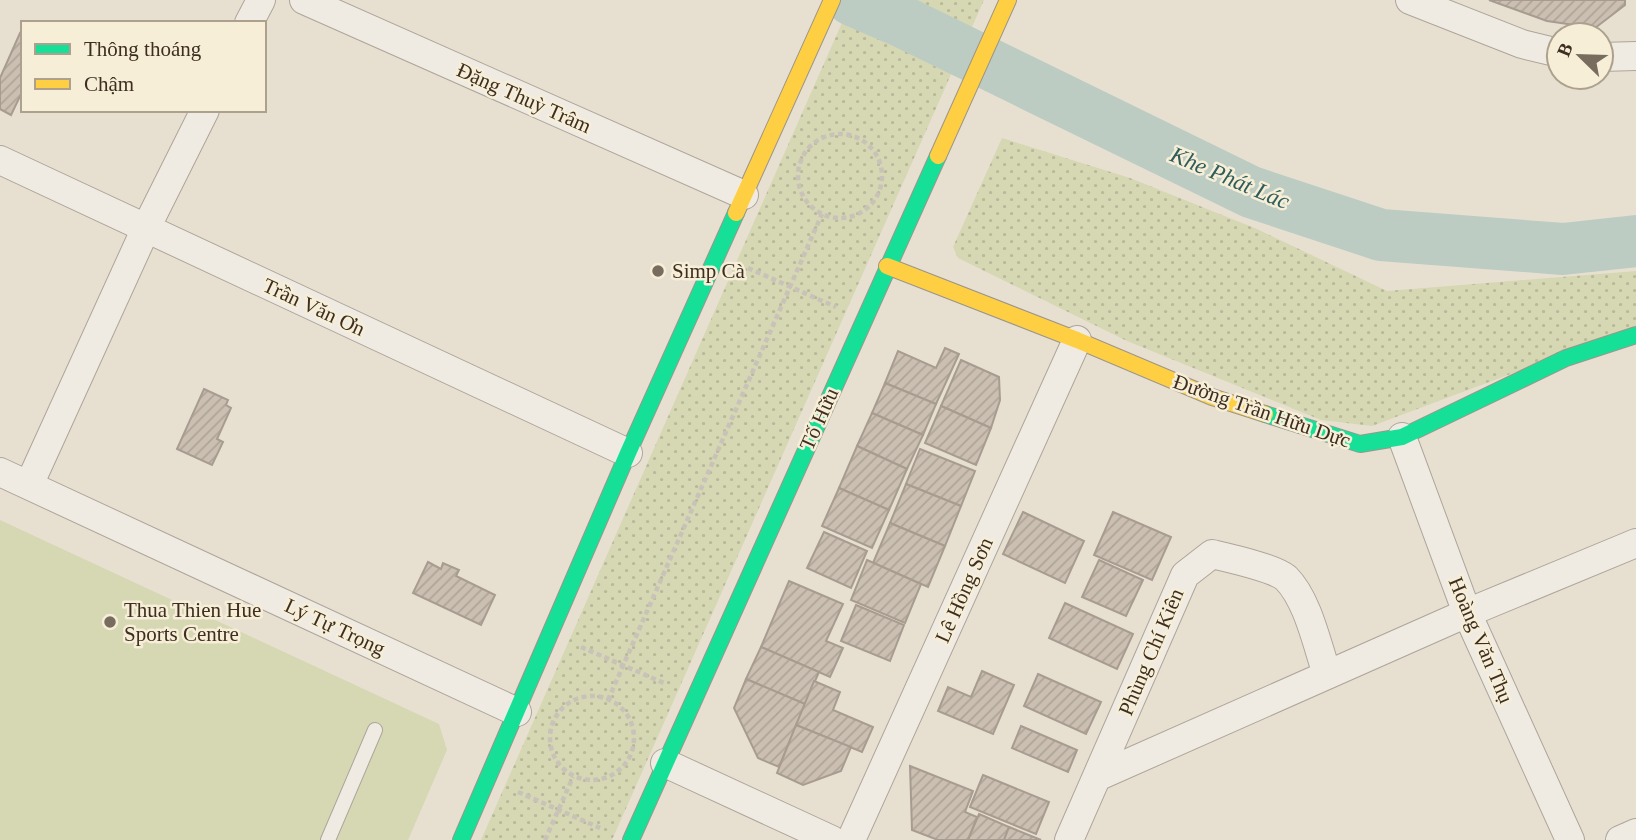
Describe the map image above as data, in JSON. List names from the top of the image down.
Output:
{
  "streets": {
    "main road": ["Đường Trần Hữu Dực", "Tố Hữu"],
    "street": [
      "Đặng Thuỳ Trâm",
      "Trần Văn Ơn",
      "Lê Hồng Sơn",
      "Lý Tự Trọng",
      "Hoàng Văn Thụ",
      "Phùng Chí Kiên"
    ]
  },
  "crossings": [
    ["Đường Trần Hữu Dực", "Tố Hữu"],
    ["Đường Trần Hữu Dực", "Lê Hồng Sơn"],
    ["Đường Trần Hữu Dực", "Hoàng Văn Thụ"]
  ],
  "water": ["Khe Phát Lác"],
  "places": ["Simp Cà", "Thua Thien Hue Sports Centre"],
  "legend": ["Thông thoáng", "Chậm"],
  "north": "top left"
}
